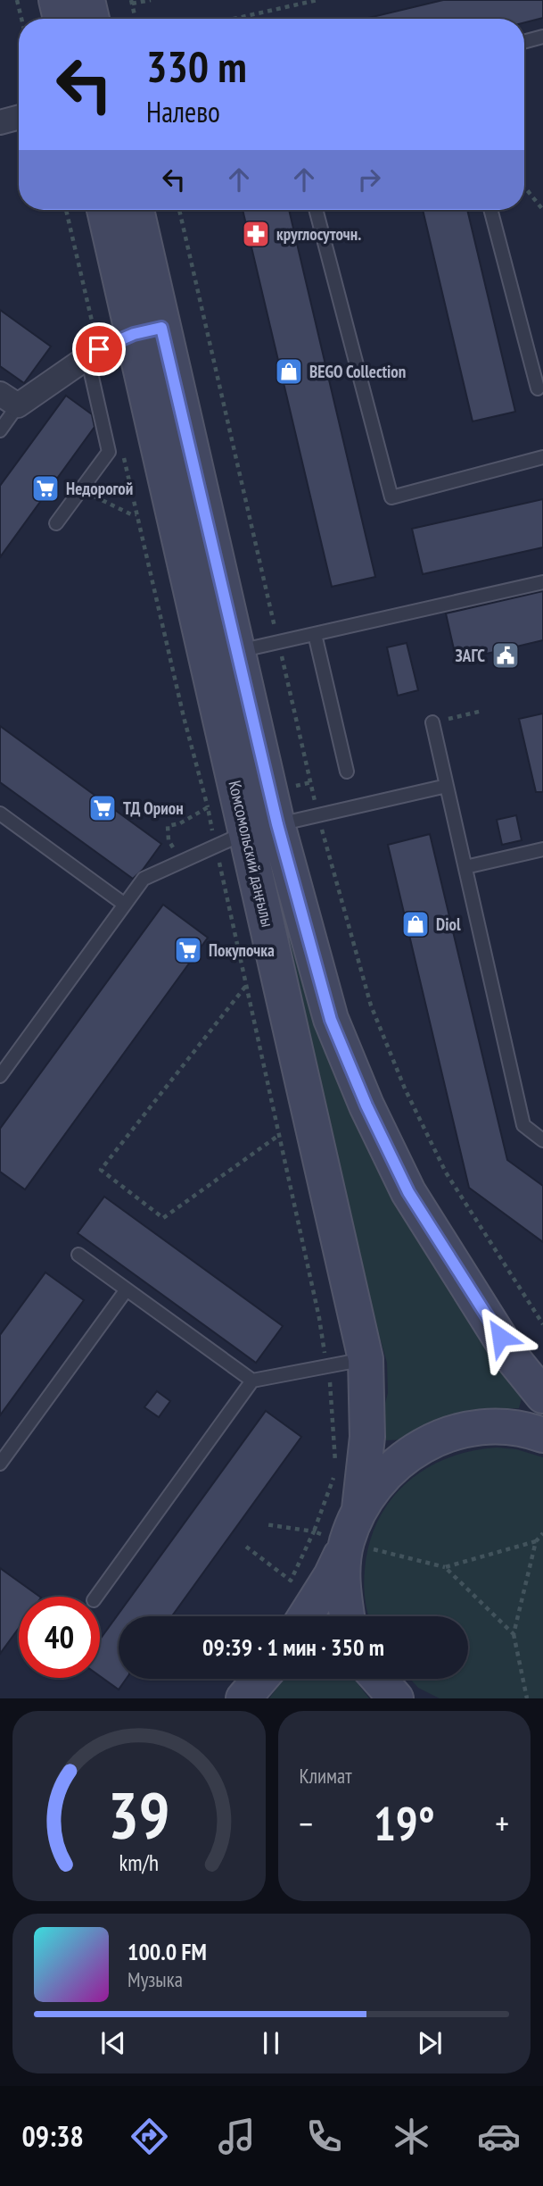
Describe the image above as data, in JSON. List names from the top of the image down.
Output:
{
  "streets": {
    "street": ["Комсомольский даңғылы"]
  },
  "places": {
    "pharmacy": ["круглосуточн."],
    "shop": ["BEGO Collection", "Diol"],
    "supermarket": ["Недорогой", "ТД Орион", "Покупочка"],
    "public building": ["ЗАГС"]
  },
  "page": {
    "turn": ["330 m", "Налево"],
    "limit": "40",
    "trip": "09:39 · 1 мин · 350 m",
    "tile": "Климат",
    "heat": ["−", "19°", "+"],
    "song": ["100.0 FM", "Музыка"],
    "tabs": "09:38",
    "gauge": ["39", "km/h"]
  }
}
